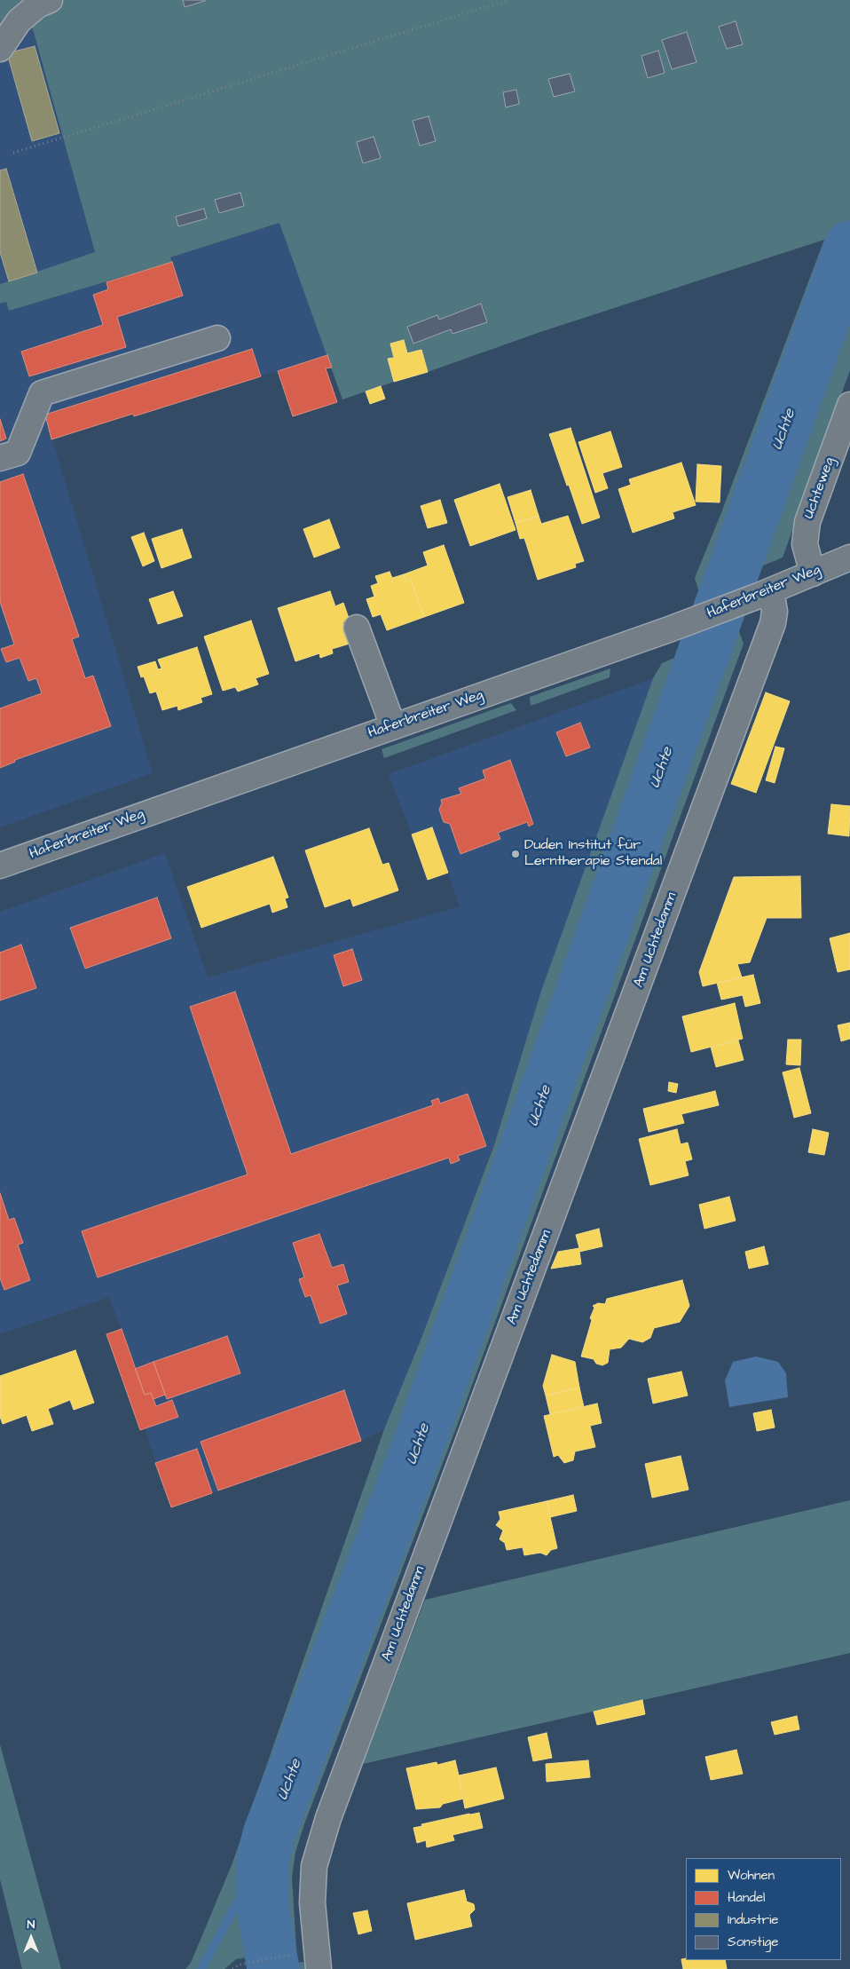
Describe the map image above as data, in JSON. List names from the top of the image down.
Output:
{
  "streets": {
    "street": ["Uchteweg", "Haferbreiter Weg", "Am Uchtedamm"]
  },
  "crossings": [
    ["Uchteweg", "Haferbreiter Weg"],
    ["Haferbreiter Weg", "Am Uchtedamm"]
  ],
  "water": ["Uchte"],
  "places": ["Duden Institut für Lerntherapie Stendal"],
  "legend": [
    "Wohnen",
    "Handel",
    "Industrie",
    "Sonstige"
  ],
  "north": "top"
}
